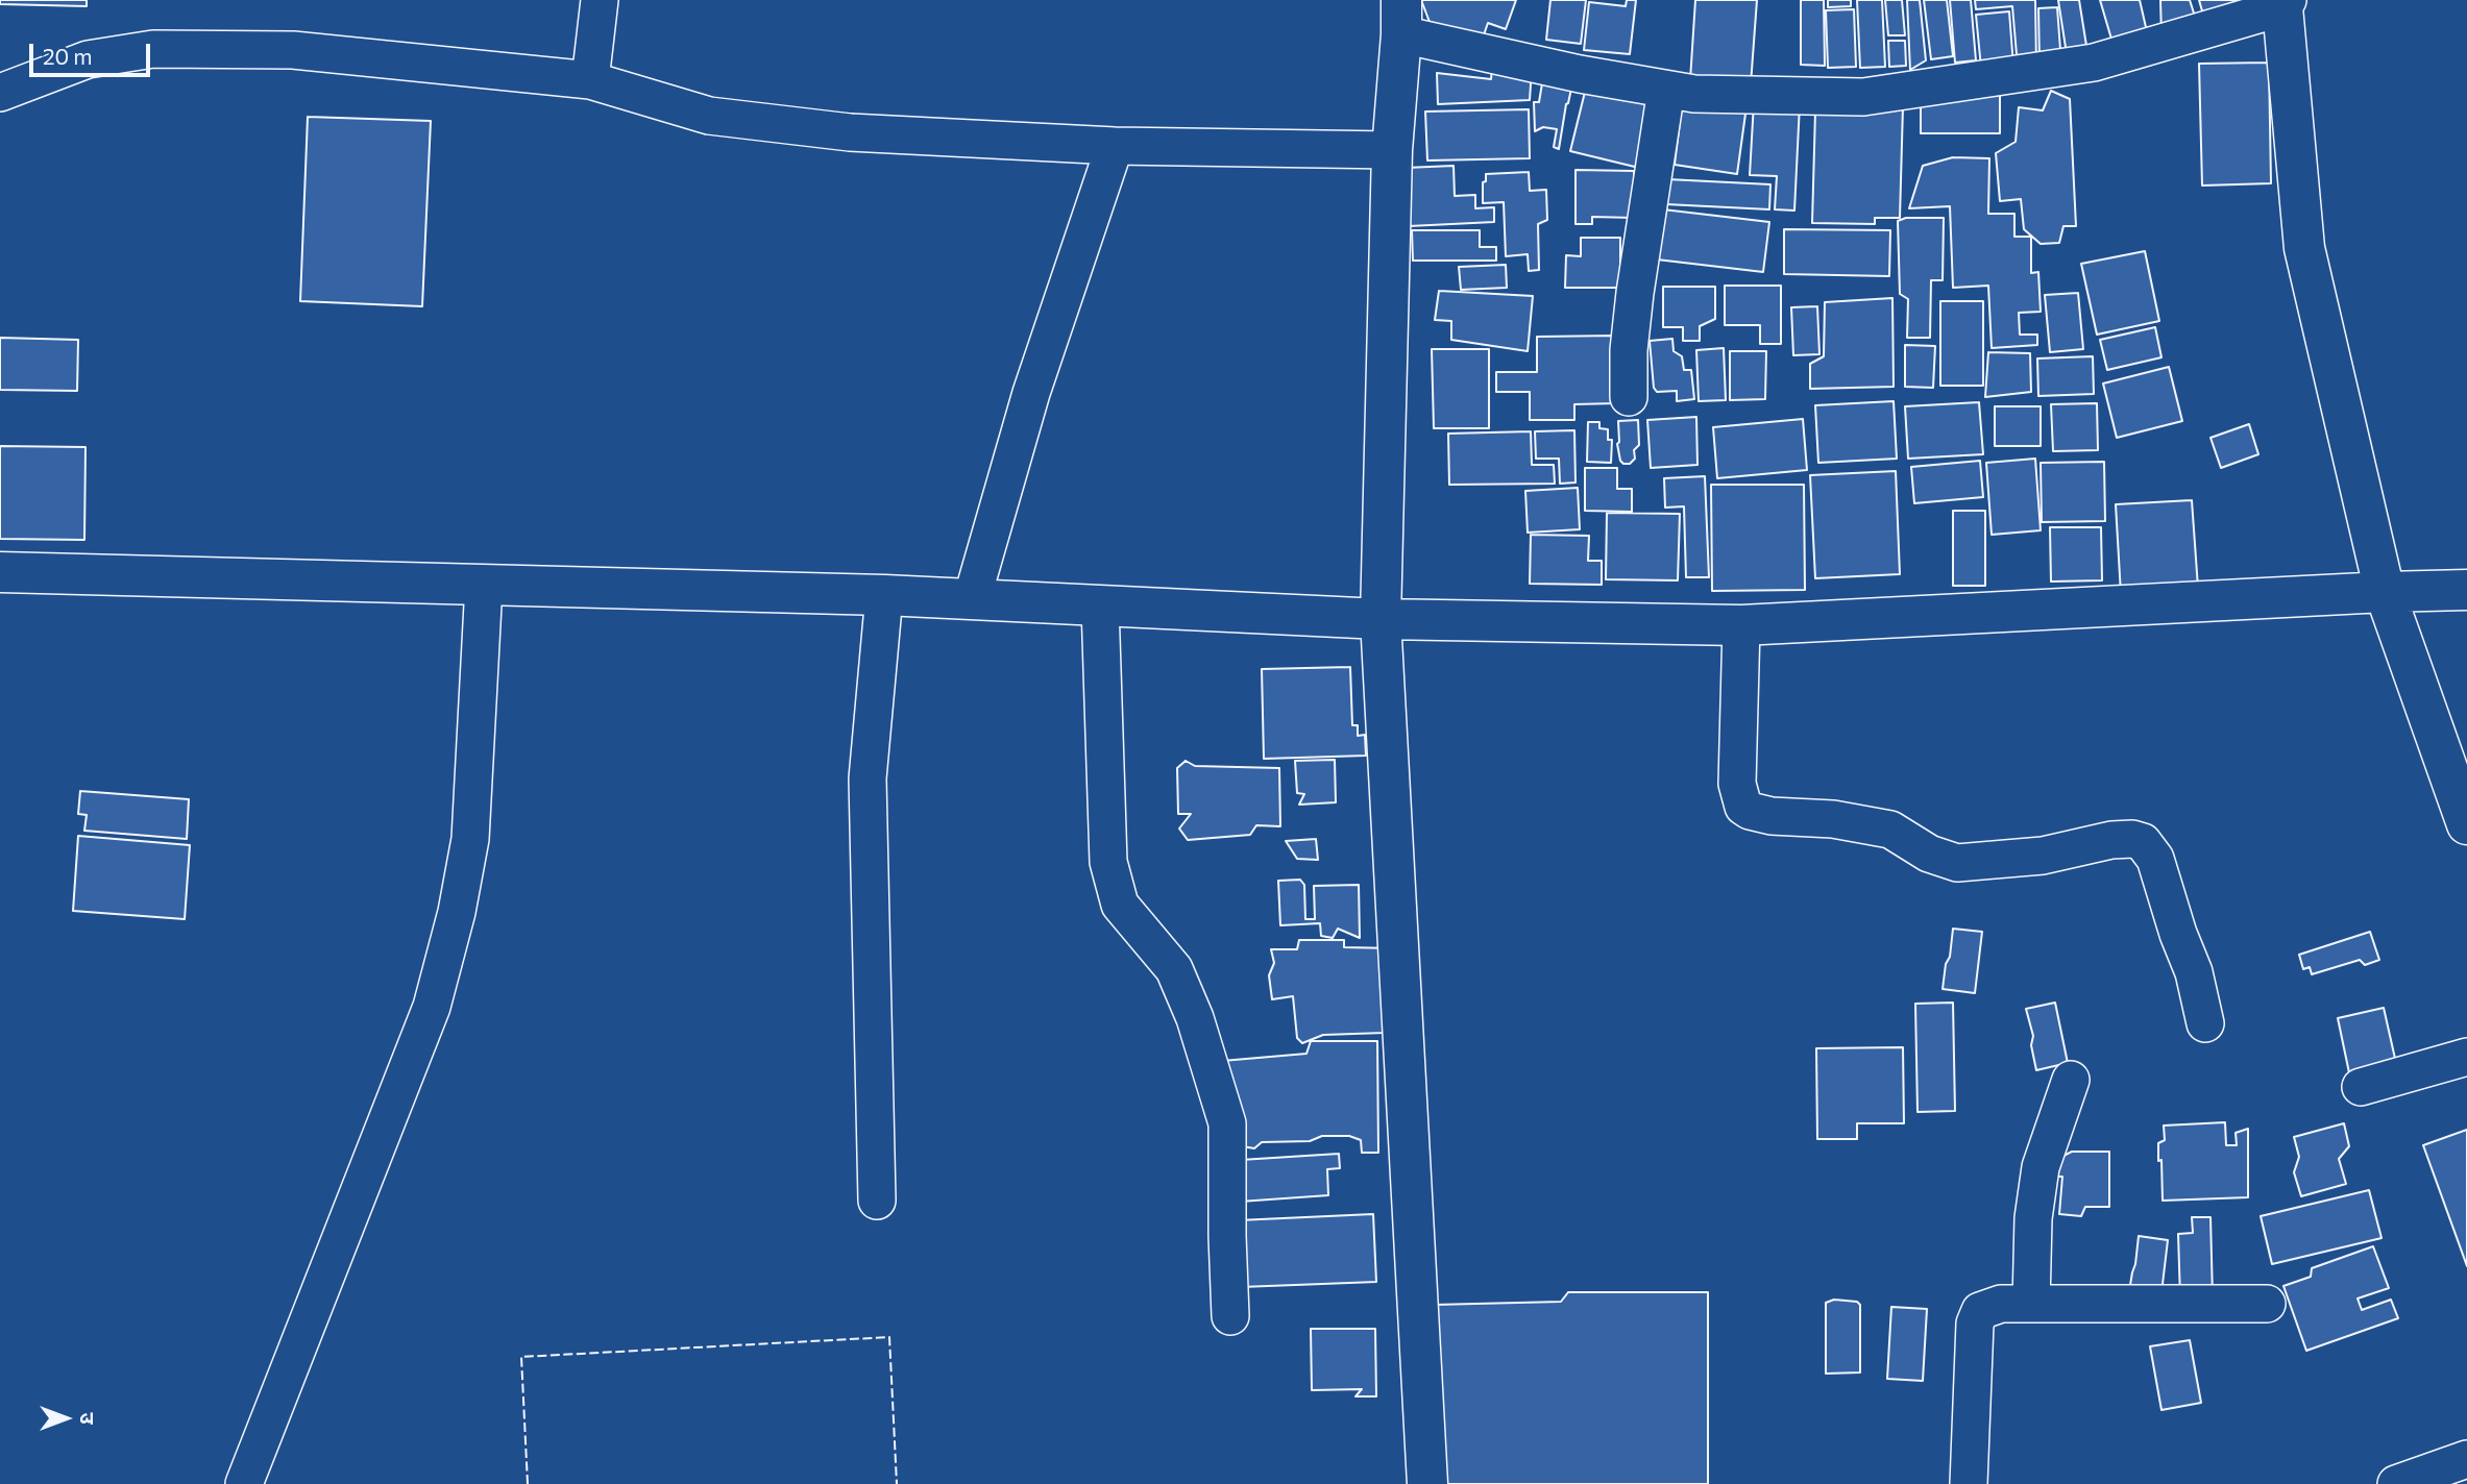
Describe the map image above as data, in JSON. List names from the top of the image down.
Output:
{
  "scale_bar": "20 m",
  "north": "right"
}
